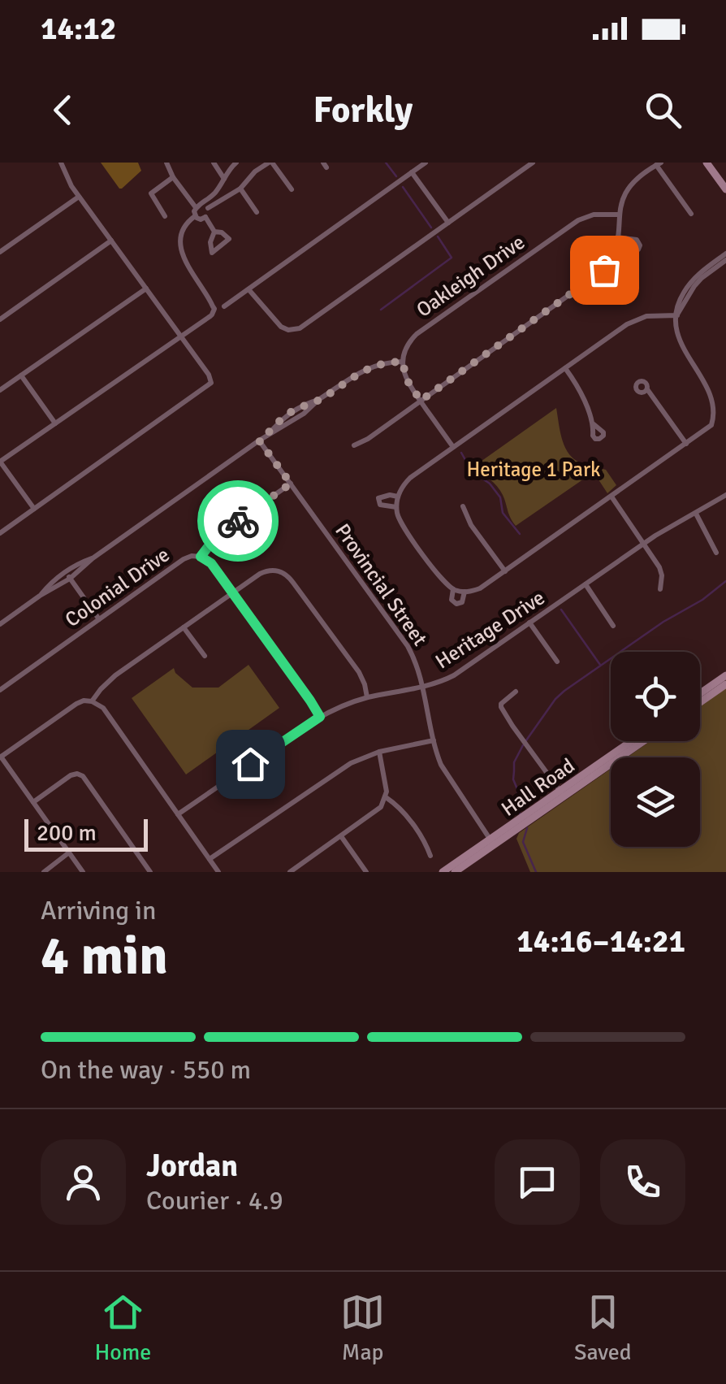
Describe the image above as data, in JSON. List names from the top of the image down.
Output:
{
  "streets": {
    "street": [
      "Oakleigh Drive",
      "Provincial Street",
      "Colonial Drive",
      "Heritage Drive",
      "Hall Road"
    ]
  },
  "crossings": [
    ["Provincial Street", "Colonial Drive"],
    ["Provincial Street", "Heritage Drive"],
    ["Provincial Street", "Hall Road"]
  ],
  "parks": ["Heritage 1 Park"],
  "scale_bar": "200 m",
  "page": {
    "status": "14:12",
    "header": "Forkly",
    "scale": "200 m",
    "heading": ["4 min", "Arriving in", "14:16–14:21"],
    "panel": ["Jordan", "Courier · 4.9"],
    "bar": "On the way · 550 m",
    "tabs": ["Home", "Map", "Saved"]
  }
}
